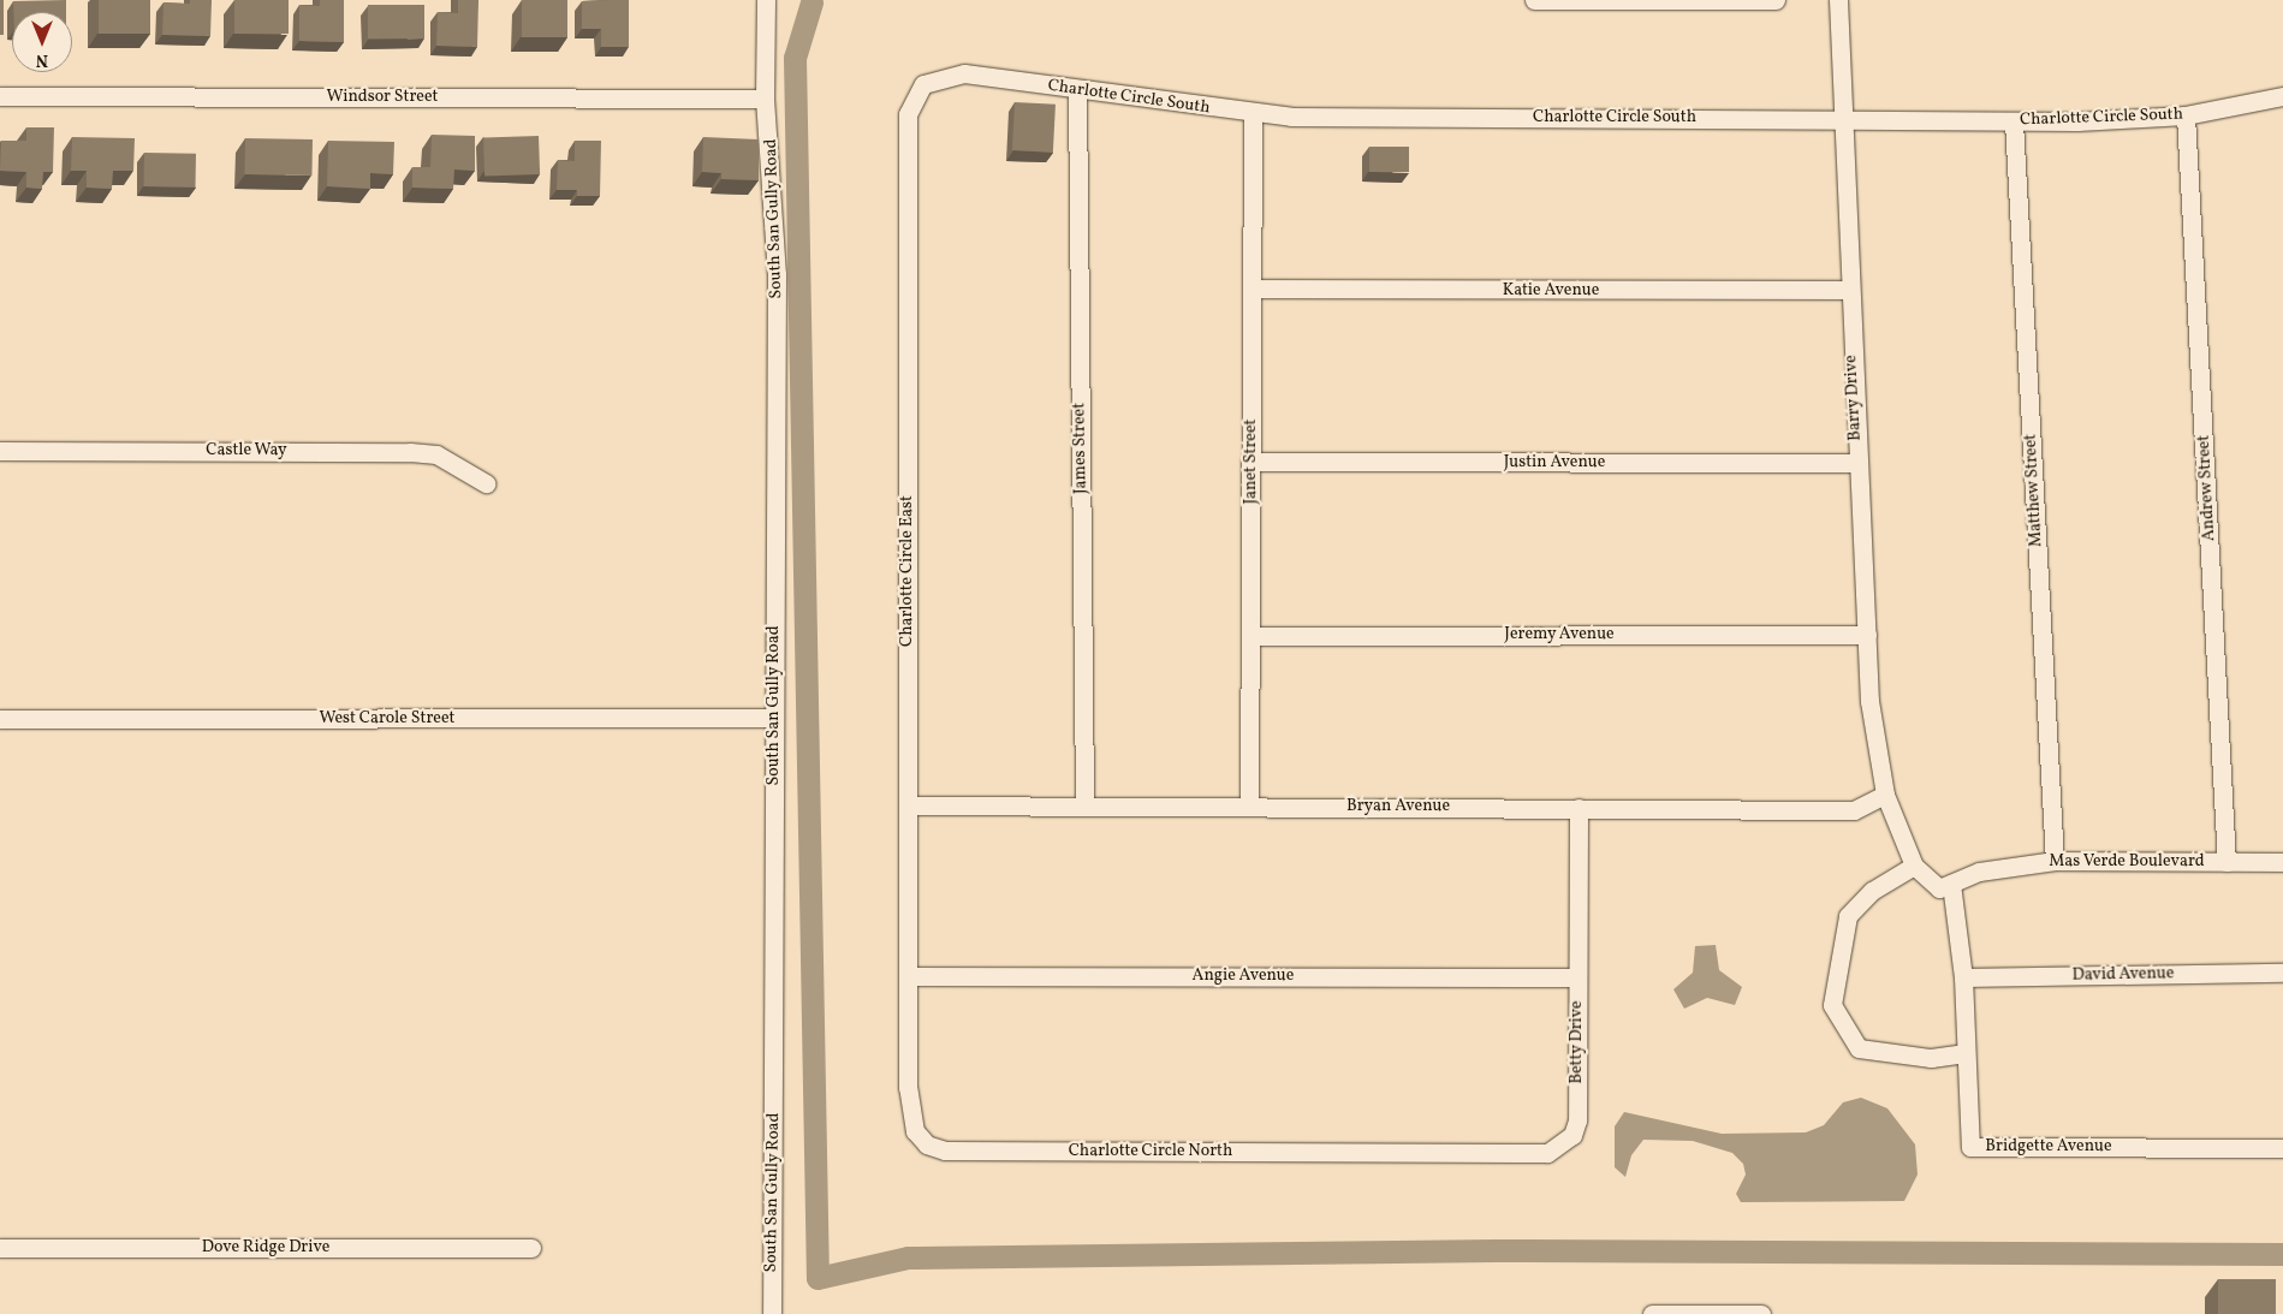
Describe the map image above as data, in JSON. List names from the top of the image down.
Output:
{
  "streets": {
    "street": [
      "Windsor Street",
      "Charlotte Circle South",
      "South San Gully Road",
      "Katie Avenue",
      "Barry Drive",
      "James Street",
      "Castle Way",
      "Janet Street",
      "Justin Avenue",
      "Andrew Street",
      "Matthew Street",
      "Charlotte Circle East",
      "Jeremy Avenue",
      "West Carole Street",
      "Bryan Avenue",
      "Mas Verde Boulevard",
      "David Avenue",
      "Angie Avenue",
      "Betty Drive",
      "Bridgette Avenue",
      "Charlotte Circle North",
      "Dove Ridge Drive"
    ]
  },
  "crossings": [
    ["Windsor Street", "South San Gully Road"],
    ["Charlotte Circle South", "Barry Drive"],
    ["Charlotte Circle South", "James Street"],
    ["Charlotte Circle South", "Janet Street"],
    ["Charlotte Circle South", "Andrew Street"],
    ["Charlotte Circle South", "Matthew Street"],
    ["Charlotte Circle South", "Charlotte Circle East"],
    ["South San Gully Road", "West Carole Street"],
    ["Katie Avenue", "Barry Drive"],
    ["Katie Avenue", "Janet Street"],
    ["Barry Drive", "Justin Avenue"],
    ["Barry Drive", "Jeremy Avenue"],
    ["Barry Drive", "Bryan Avenue"],
    ["James Street", "Bryan Avenue"],
    ["Janet Street", "Justin Avenue"],
    ["Janet Street", "Jeremy Avenue"],
    ["Janet Street", "Bryan Avenue"],
    ["Andrew Street", "Mas Verde Boulevard"],
    ["Matthew Street", "Mas Verde Boulevard"],
    ["Charlotte Circle East", "Bryan Avenue"],
    ["Charlotte Circle East", "Angie Avenue"],
    ["Charlotte Circle East", "Charlotte Circle North"],
    ["Bryan Avenue", "Betty Drive"],
    ["Mas Verde Boulevard", "Bridgette Avenue"],
    ["David Avenue", "Bridgette Avenue"],
    ["Angie Avenue", "Betty Drive"],
    ["Betty Drive", "Charlotte Circle North"]
  ],
  "north": "bottom"
}
